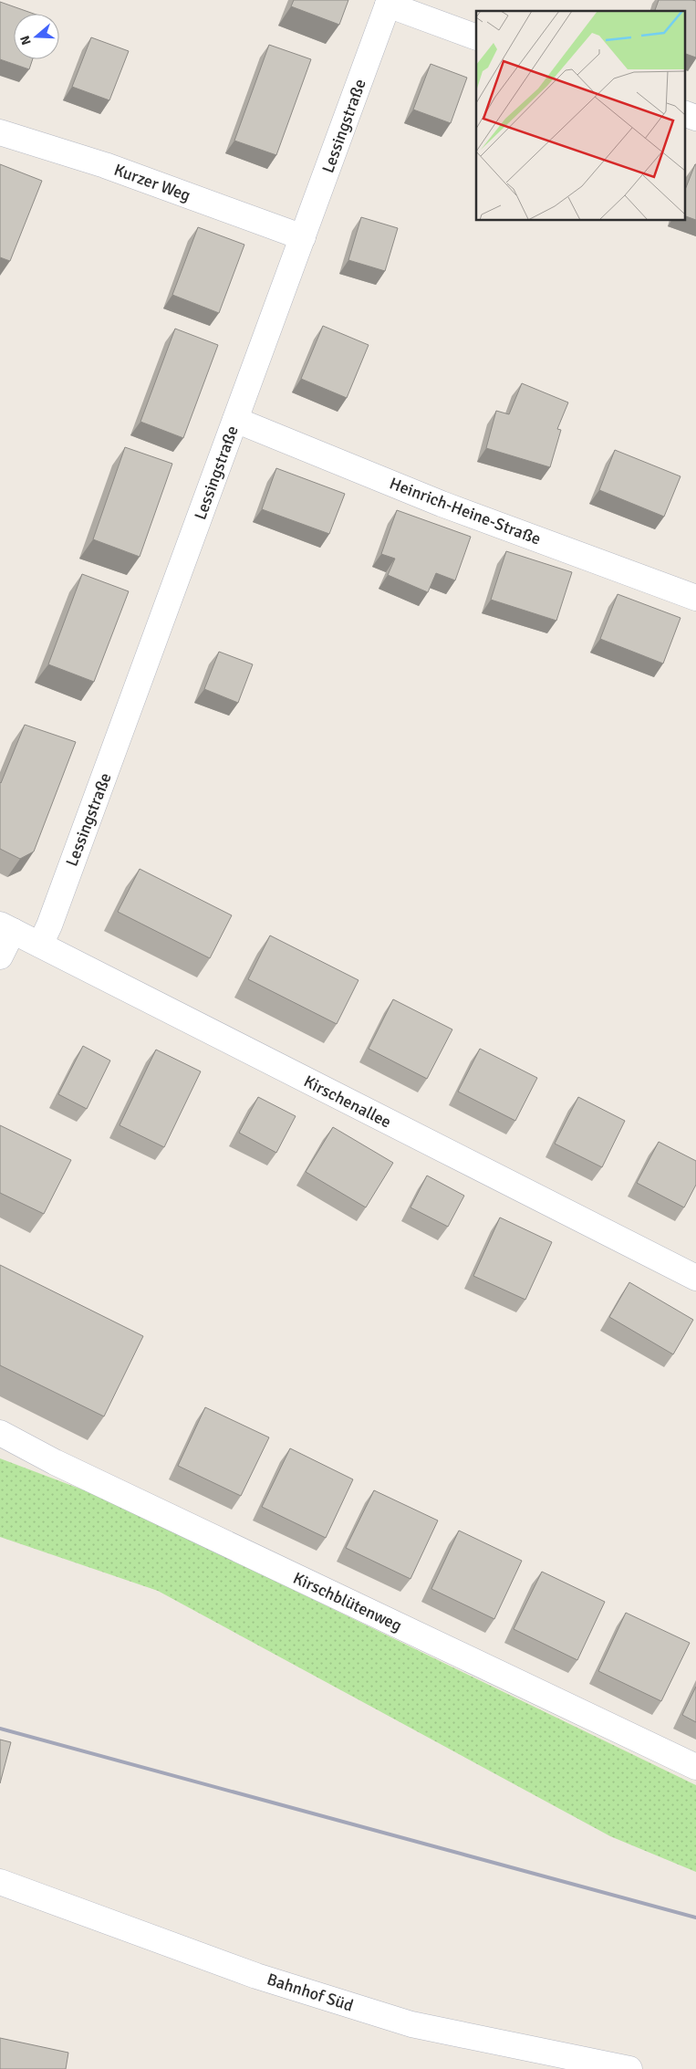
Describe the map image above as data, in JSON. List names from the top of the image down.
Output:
{
  "streets": {
    "street": [
      "Lessingstraße",
      "Kurzer Weg",
      "Heinrich-Heine-Straße",
      "Kirschenallee",
      "Kirschblütenweg",
      "Bahnhof Süd"
    ]
  },
  "crossings": [
    ["Lessingstraße", "Kurzer Weg"],
    ["Lessingstraße", "Heinrich-Heine-Straße"],
    ["Lessingstraße", "Kirschenallee"]
  ],
  "north": "left"
}
